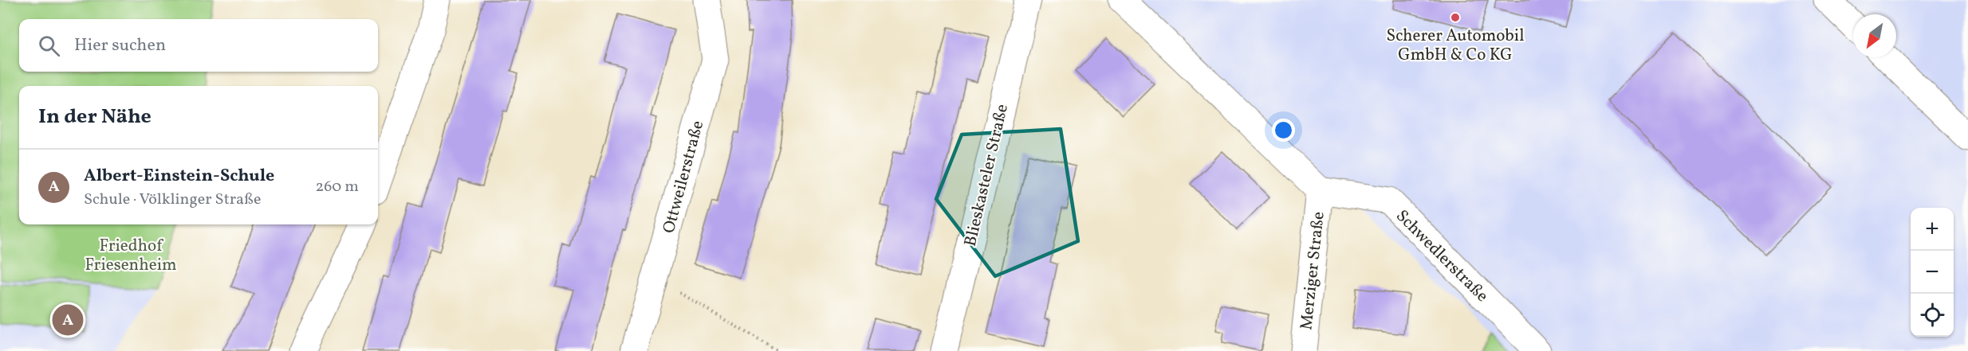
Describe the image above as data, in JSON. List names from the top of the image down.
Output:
{
  "streets": {
    "street": [
      "Blieskasteler Straße",
      "Ottweilerstraße",
      "Schwedlerstraße",
      "Merziger Straße"
    ]
  },
  "crossings": [
    ["Schwedlerstraße", "Merziger Straße"]
  ],
  "parks": ["Friedhof Friesenheim"],
  "places": ["Scherer Automobil GmbH & Co KG"],
  "north": "bottom left",
  "page": {
    "search": "Hier suchen",
    "heading": "In der Nähe",
    "list": [
      {
        "mark": "A",
        "name": "Albert-Einstein-Schule",
        "note": "Schule · Völklinger Straße",
        "value": "260 m"
      }
    ],
    "map_buttons": ["+", "−"],
    "pins": "A"
  }
}
